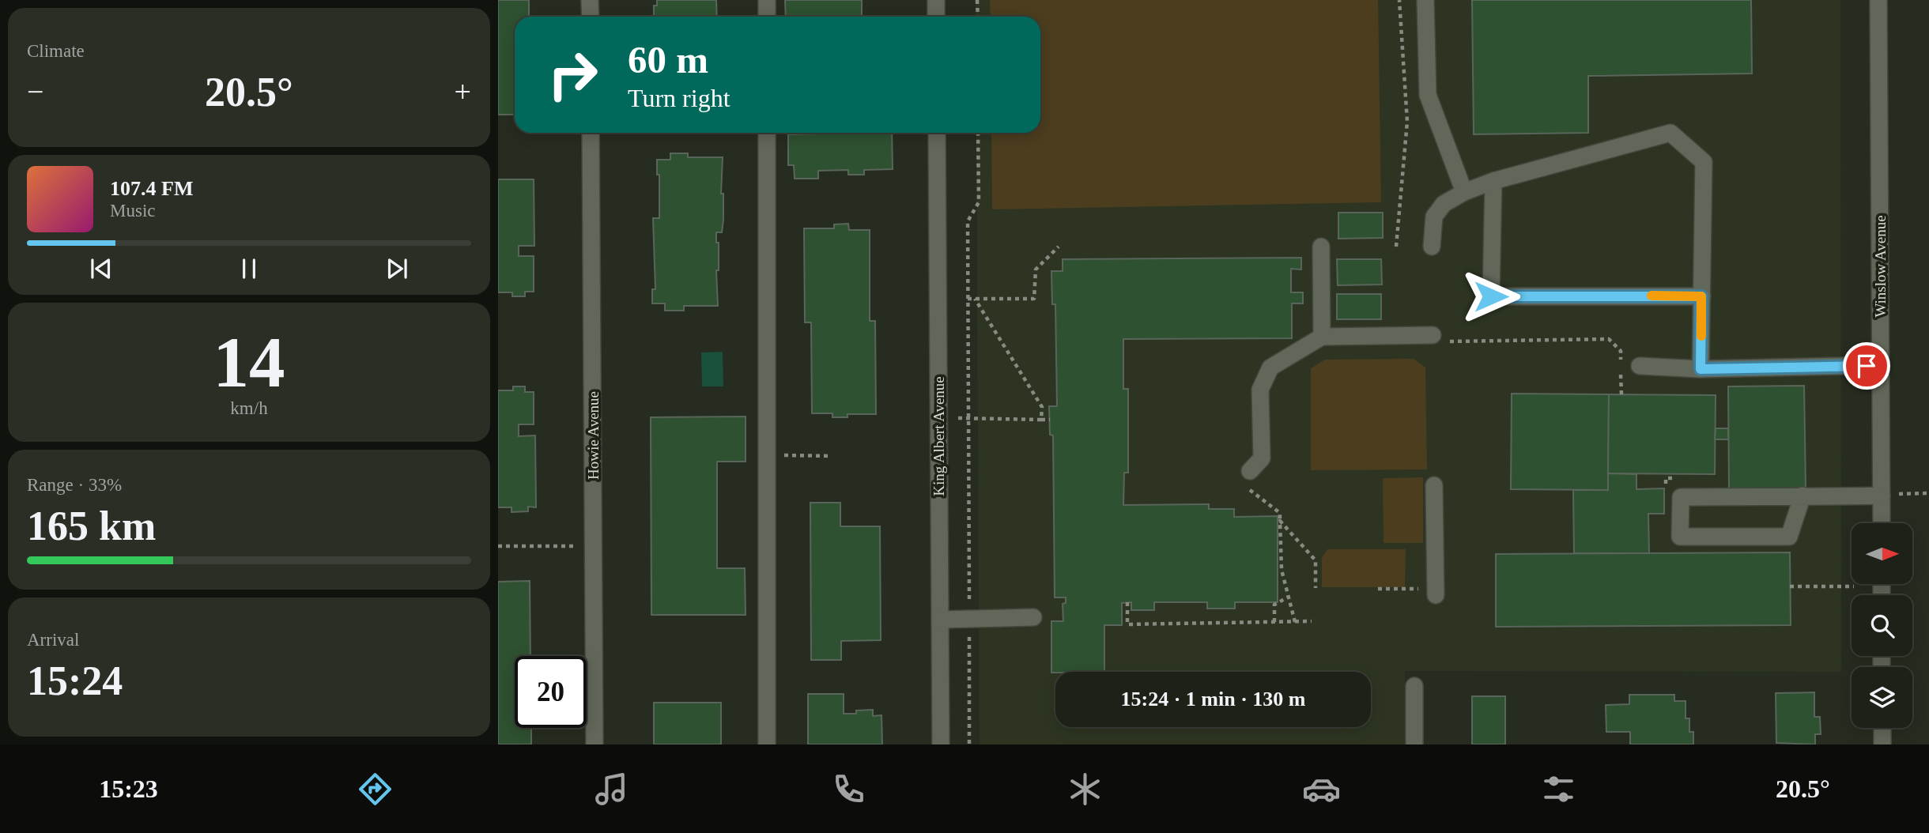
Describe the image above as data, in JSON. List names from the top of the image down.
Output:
{
  "streets": {
    "street": ["Winslow Avenue", "Howie Avenue", "King Albert Avenue"]
  },
  "north": "right",
  "page": {
    "tile": [
      "Climate",
      ["14", "km/h"],
      ["Range · 33%", "165 km"],
      ["Arrival", "15:24"]
    ],
    "turn": ["60 m", "Turn right"],
    "heat": ["−", "20.5°", "+"],
    "song": ["107.4 FM", "Music"],
    "limit": "20",
    "trip": "15:24 · 1 min · 130 m",
    "tabs": ["15:23", "20.5°"]
  }
}
